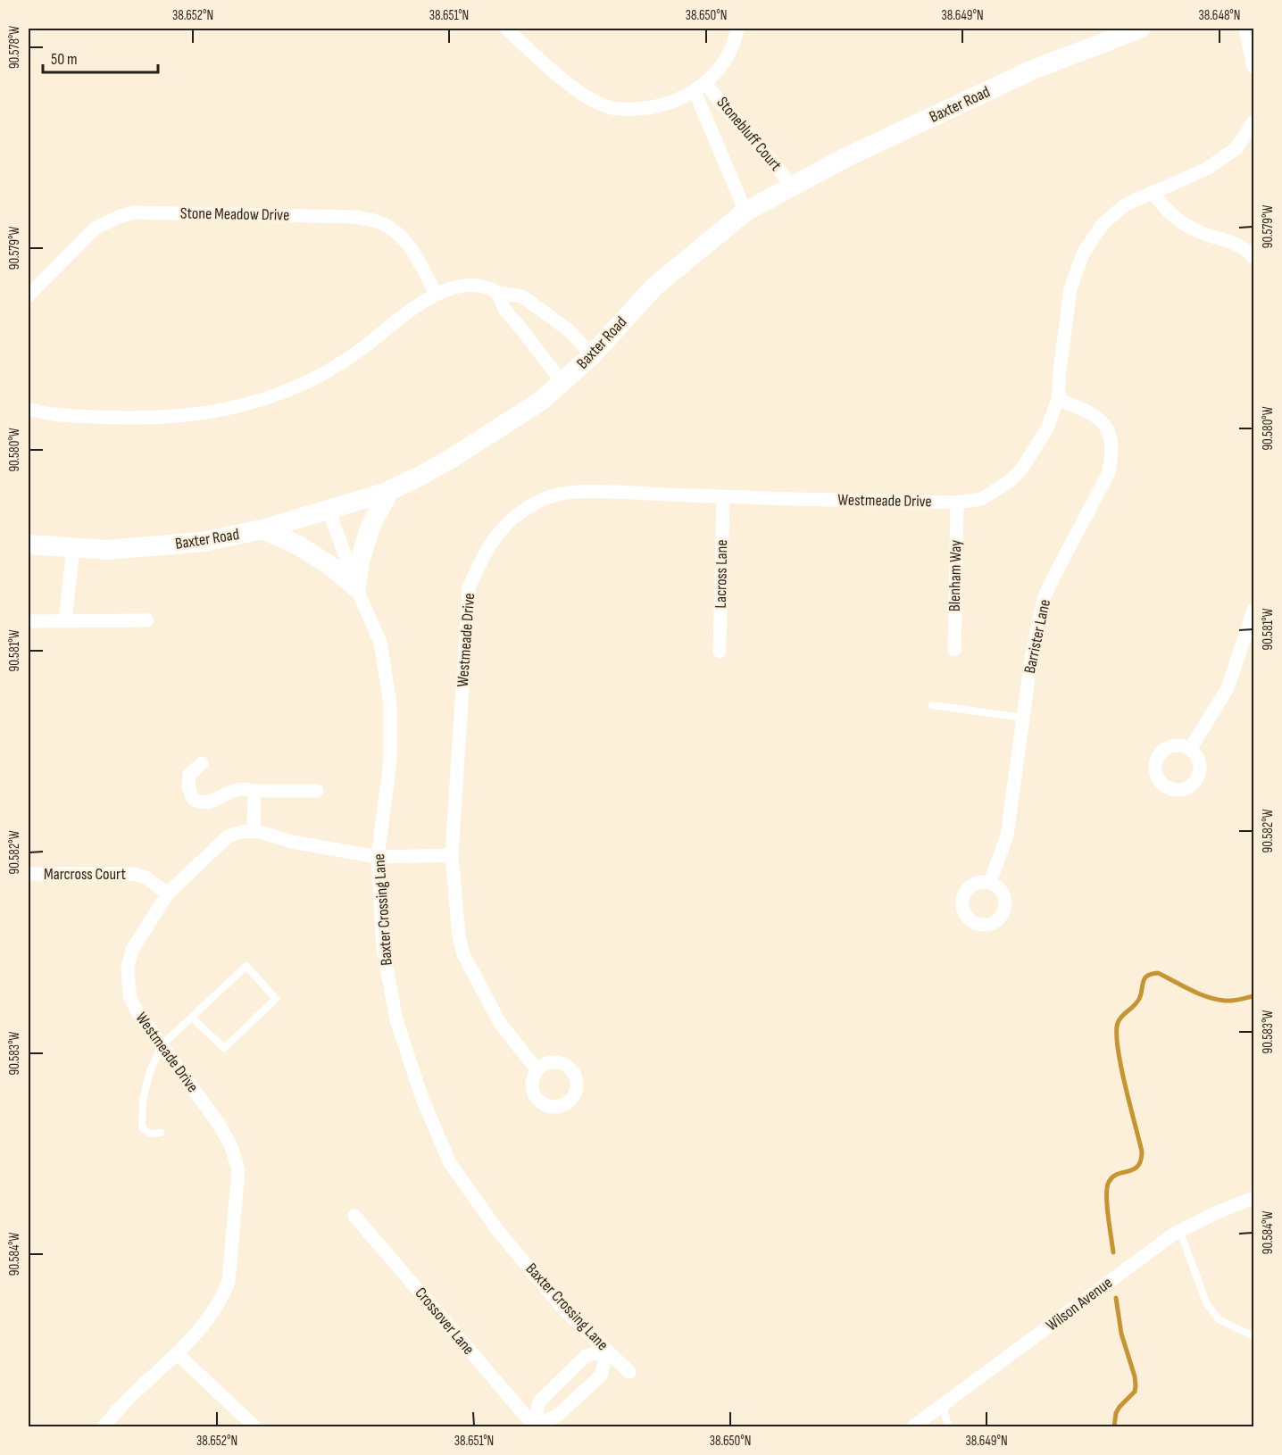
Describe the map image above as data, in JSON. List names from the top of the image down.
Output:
{
  "streets": {
    "main road": ["Baxter Road"],
    "street": [
      "Stonebluff Court",
      "Stone Meadow Drive",
      "Westmeade Drive",
      "Lacross Lane",
      "Blenham Way",
      "Barrister Lane",
      "Marcross Court",
      "Baxter Crossing Lane",
      "Wilson Avenue",
      "Crossover Lane"
    ]
  },
  "crossings": [
    ["Baxter Road", "Stonebluff Court"],
    ["Baxter Road", "Baxter Crossing Lane"],
    ["Westmeade Drive", "Lacross Lane"],
    ["Westmeade Drive", "Blenham Way"],
    ["Westmeade Drive", "Barrister Lane"],
    ["Westmeade Drive", "Marcross Court"],
    ["Westmeade Drive", "Baxter Crossing Lane"]
  ],
  "scale_bar": "50 m",
  "coordinates": [
    "38.652°N",
    "38.651°N",
    "38.650°N",
    "38.649°N",
    "38.648°N",
    "90.578°W",
    "90.579°W",
    "90.580°W",
    "90.581°W",
    "90.582°W",
    "90.583°W",
    "90.584°W"
  ]
}
